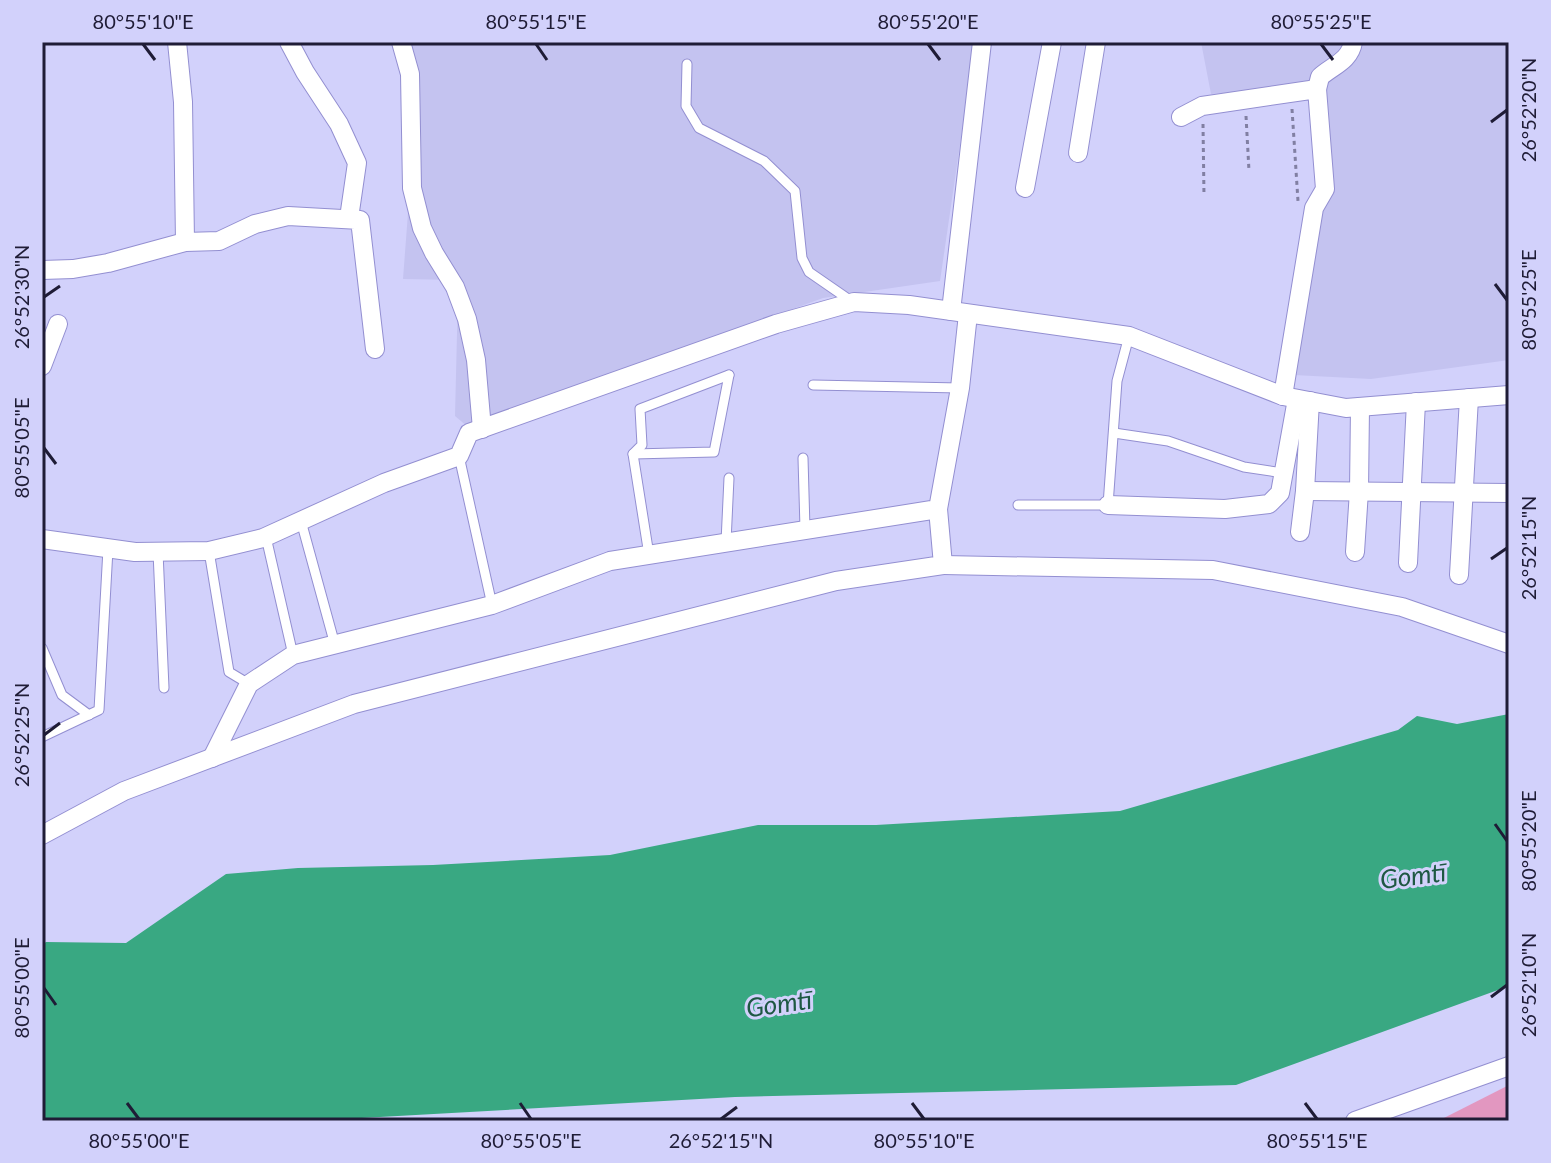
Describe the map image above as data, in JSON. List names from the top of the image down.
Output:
{
  "water": ["Gomtī"],
  "coordinates": [
    "80°55'10\"E",
    "80°55'15\"E",
    "80°55'20\"E",
    "80°55'25\"E",
    "26°52'20\"N",
    "26°52'30\"N",
    "80°55'05\"E",
    "26°52'15\"N",
    "26°52'25\"N",
    "26°52'10\"N",
    "80°55'00\"E"
  ]
}
